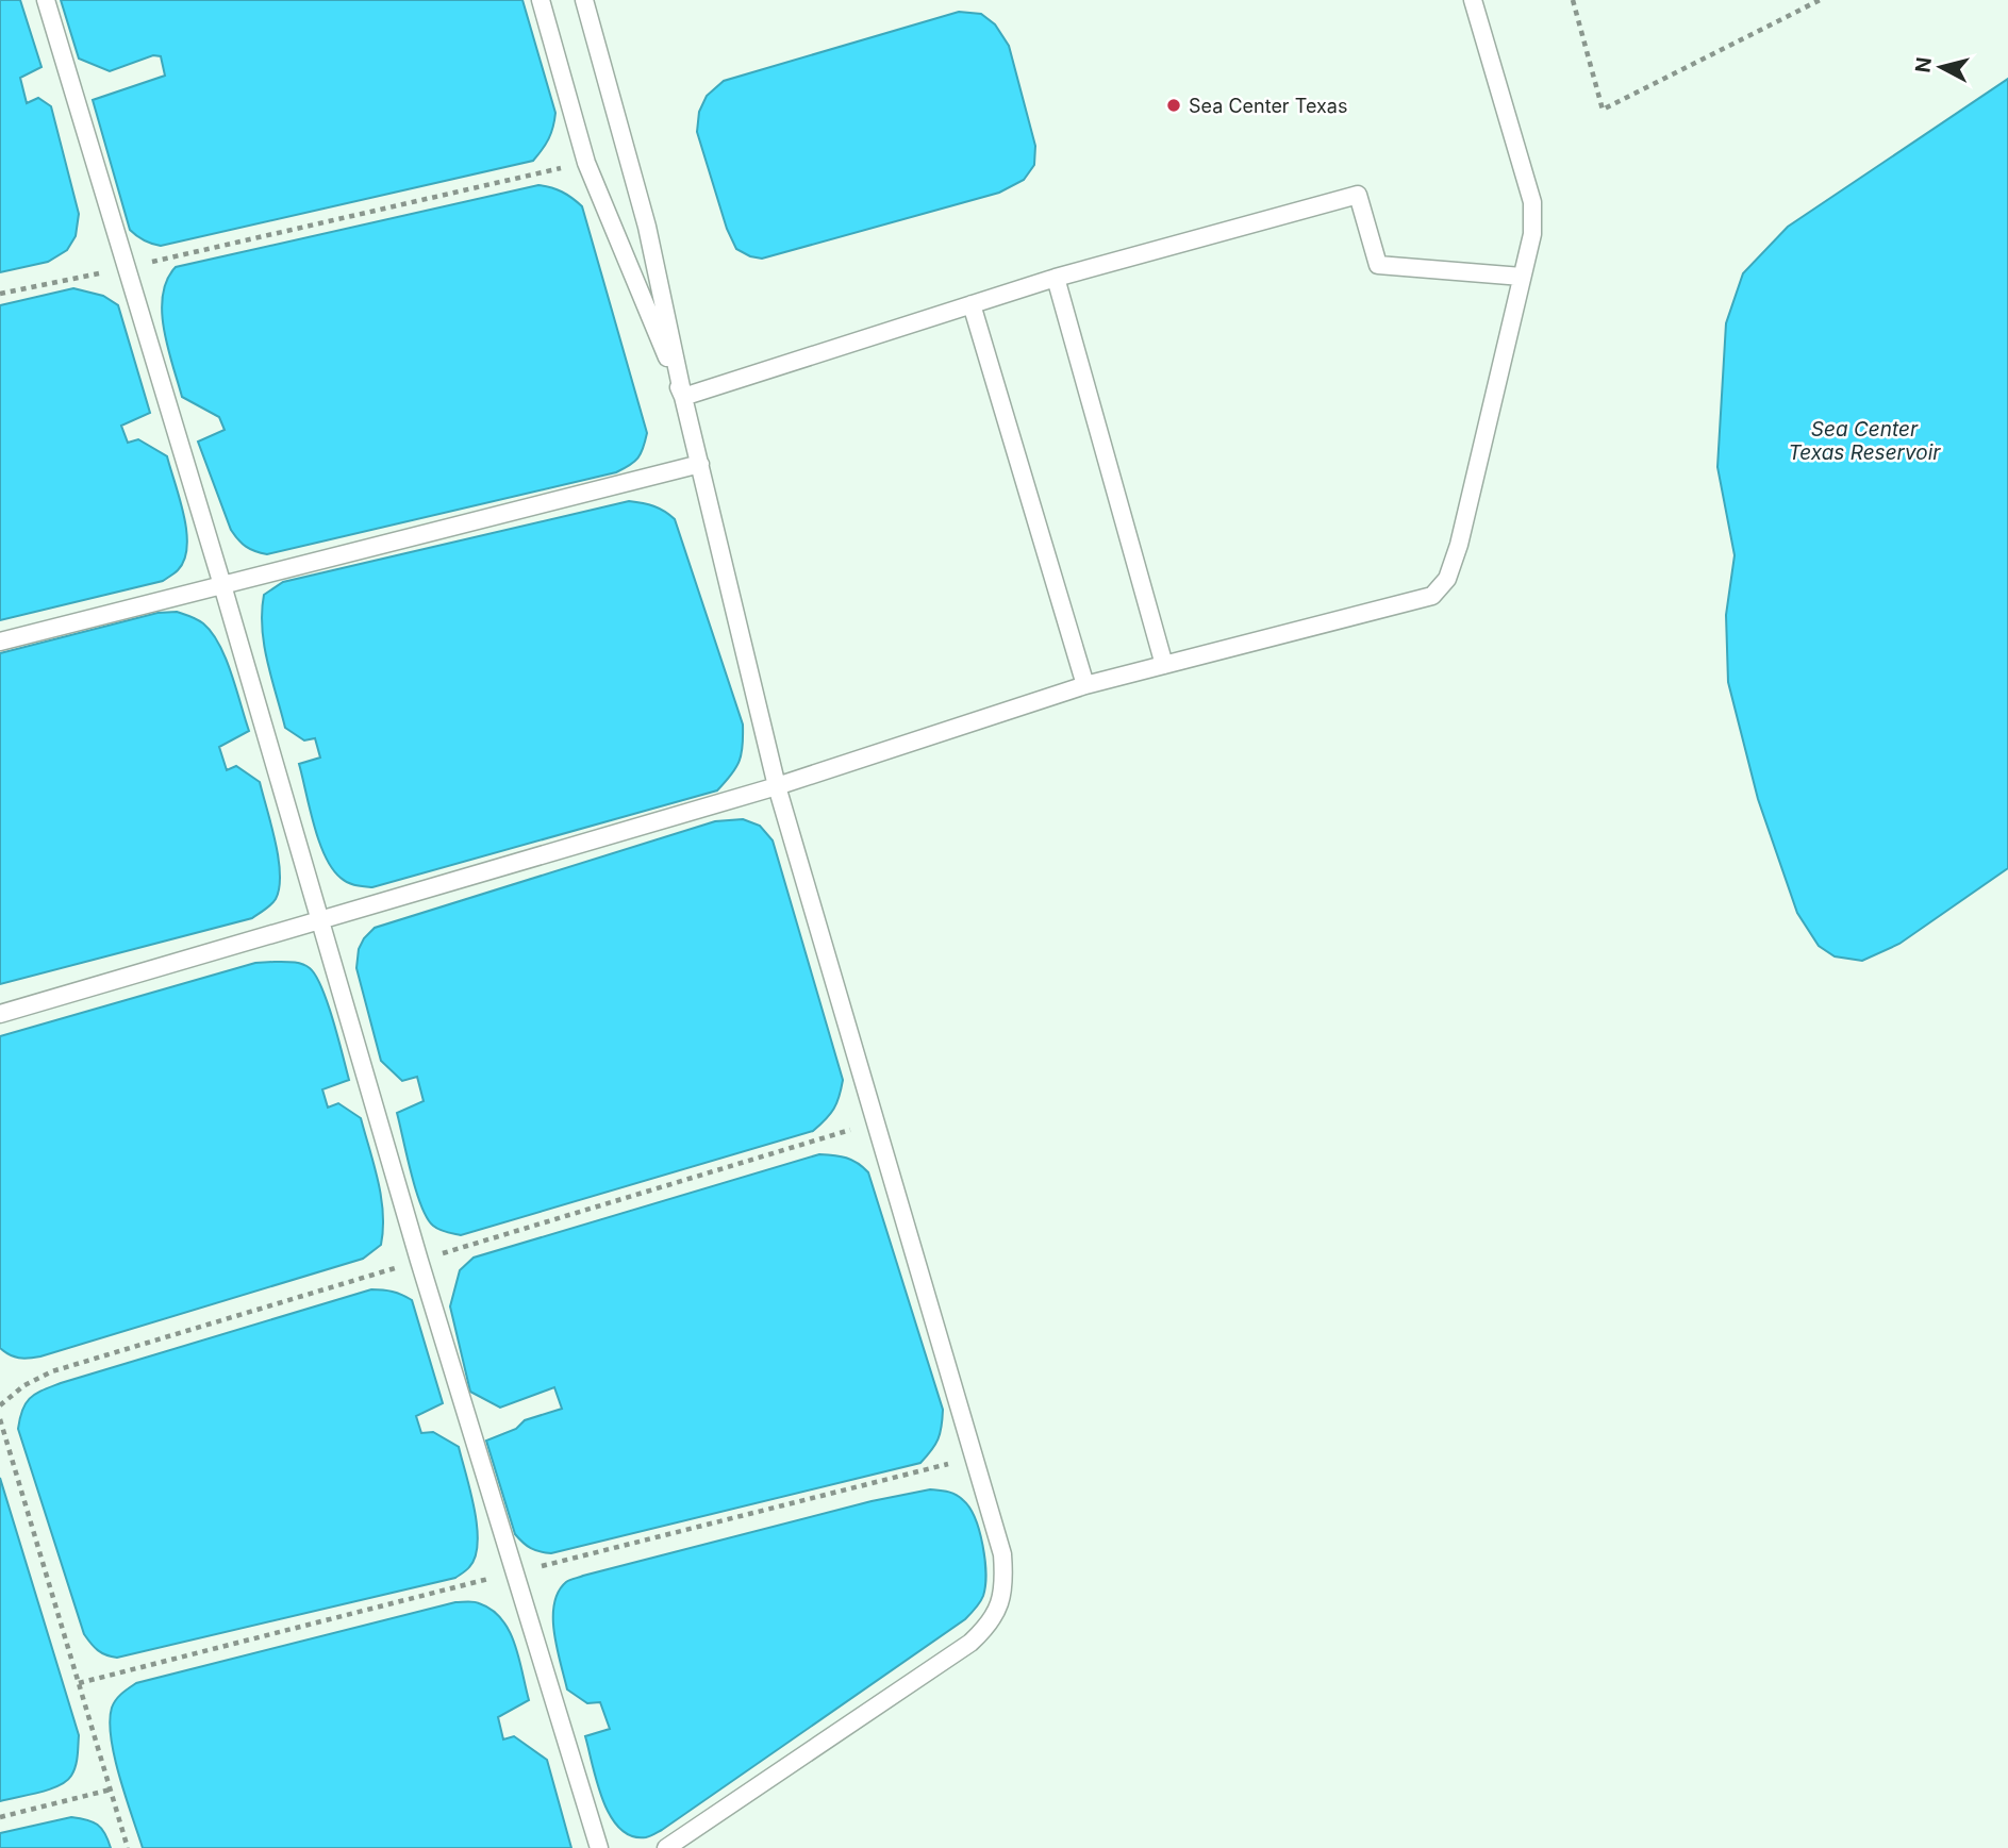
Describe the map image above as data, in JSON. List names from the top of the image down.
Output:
{
  "water": ["Sea Center Texas Reservoir"],
  "places": ["Sea Center Texas"],
  "north": "left"
}
